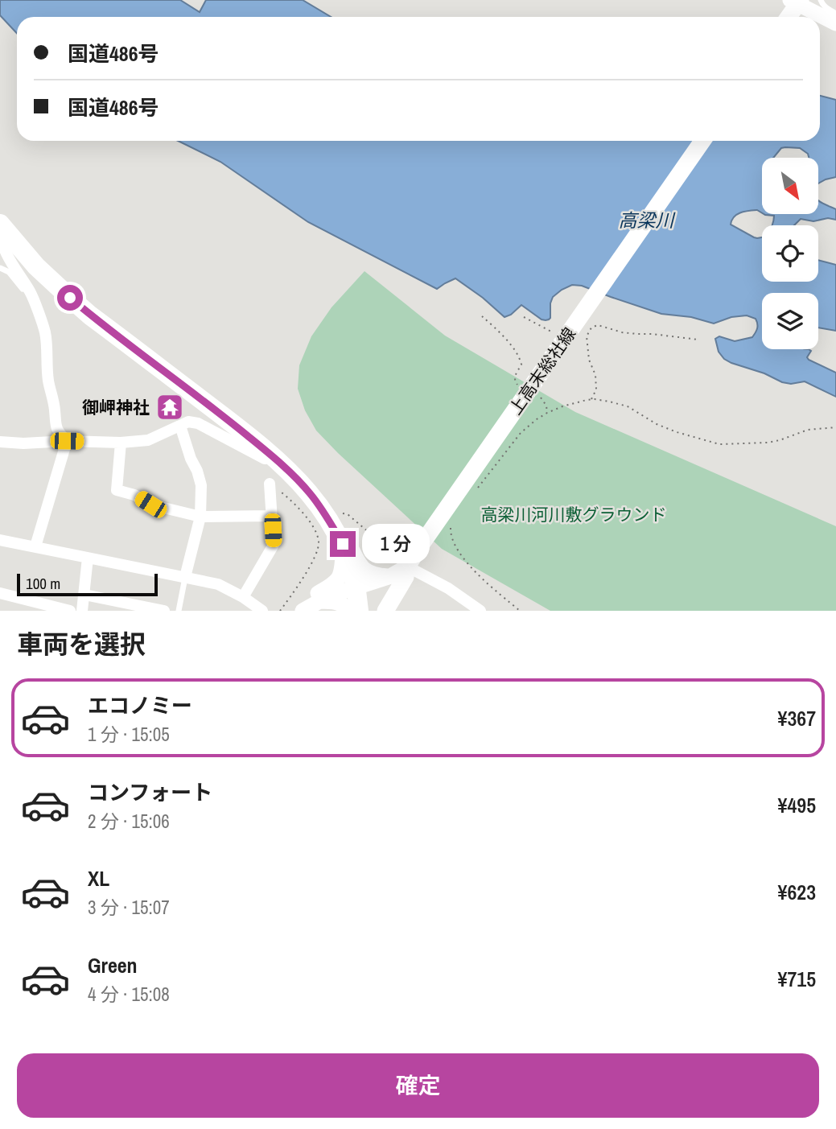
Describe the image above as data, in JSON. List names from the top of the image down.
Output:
{
  "streets": {
    "main road": ["上高末総社線"]
  },
  "water": ["高梁川"],
  "parks": ["高梁川河川敷グラウンド"],
  "places": {
    "temple": ["御岬神社"]
  },
  "scale_bar": "100 m",
  "north": "bottom right",
  "page": {
    "banner": ["国道486号", "国道486号"],
    "bubble": "1 分",
    "scale": "100 m",
    "heading": "車両を選択",
    "list": [
      {
        "name": "エコノミー",
        "note": "1 分 · 15:05",
        "value": "¥367"
      },
      {
        "name": "コンフォート",
        "note": "2 分 · 15:06",
        "value": "¥495"
      },
      {
        "name": "XL",
        "note": "3 分 · 15:07",
        "value": "¥623"
      },
      {
        "name": "Green",
        "note": "4 分 · 15:08",
        "value": "¥715"
      }
    ],
    "buttons": "確定"
  }
}
